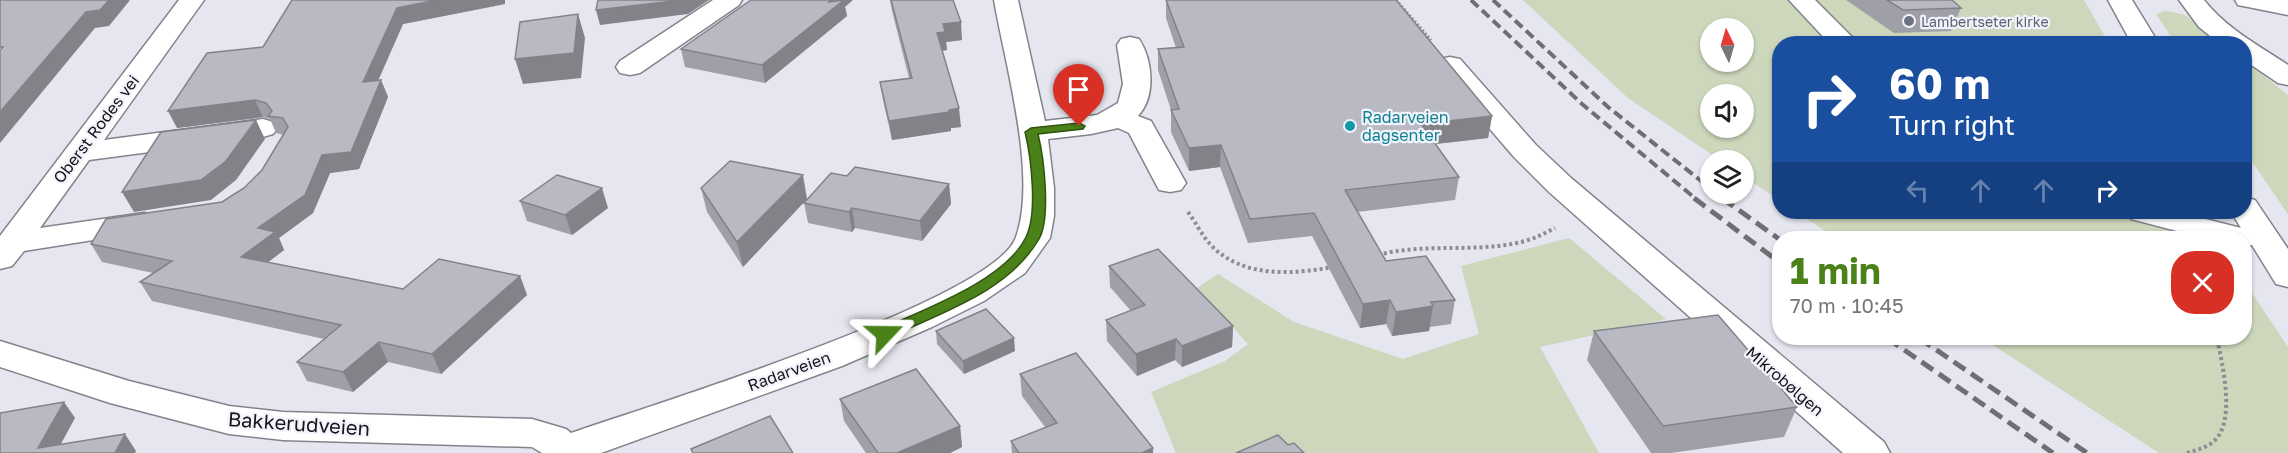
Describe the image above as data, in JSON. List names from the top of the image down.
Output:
{
  "streets": {
    "street": [
      "Oberst Rodes vei",
      "Radarveien",
      "Mikrobølgen",
      "Bakkerudveien"
    ]
  },
  "crossings": [
    ["Radarveien", "Bakkerudveien"]
  ],
  "places": ["Lambertseter kirke", "Radarveien dagsenter"],
  "north": "top",
  "page": {
    "turn": ["60 m", "Turn right"],
    "heading": ["1 min", "70 m · 10:45"]
  }
}
